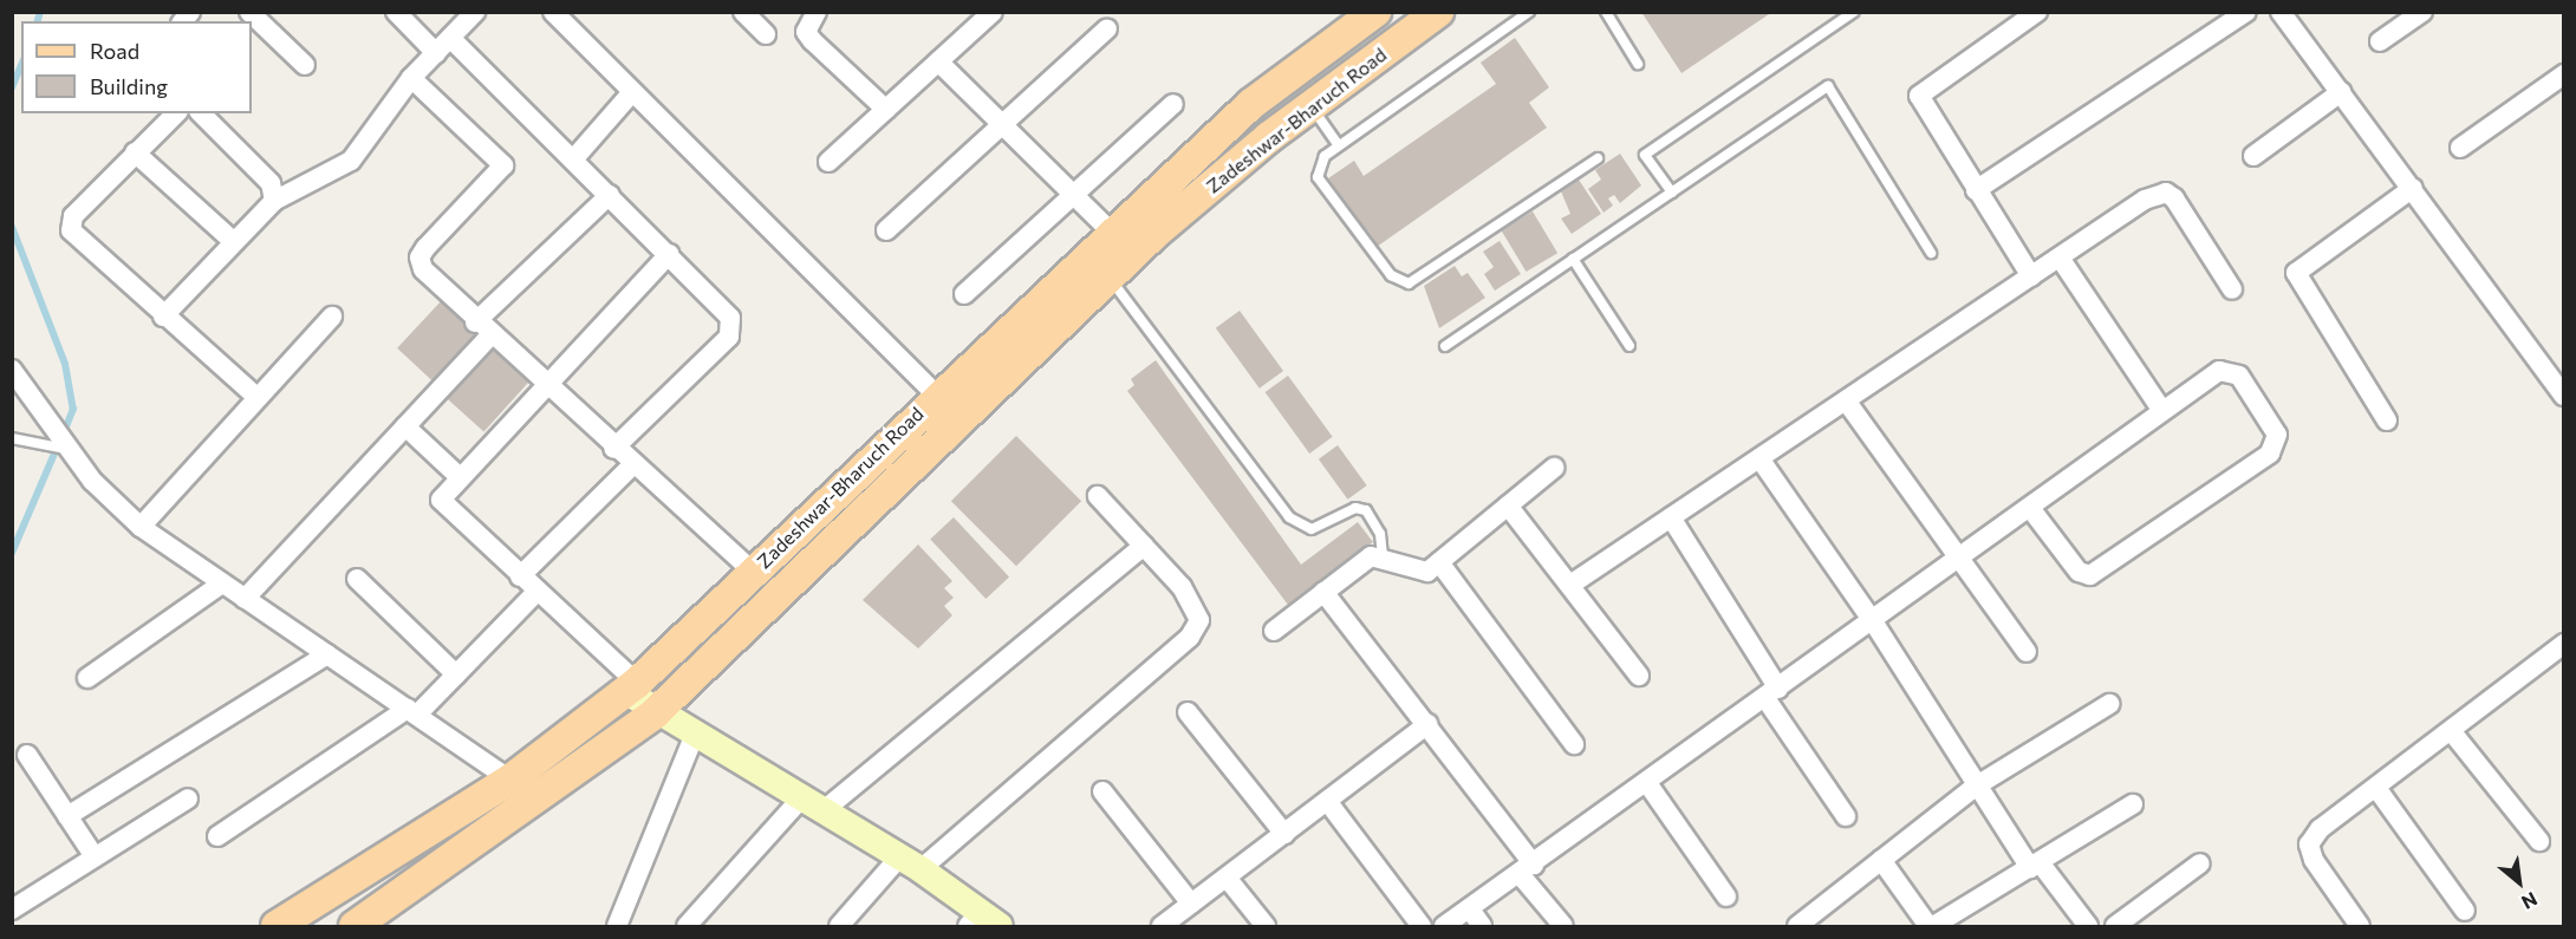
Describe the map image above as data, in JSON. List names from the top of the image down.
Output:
{
  "streets": {
    "main road": ["Zadeshwar-Bharuch Road"]
  },
  "legend": ["Road", "Building"],
  "north": "bottom right"
}
